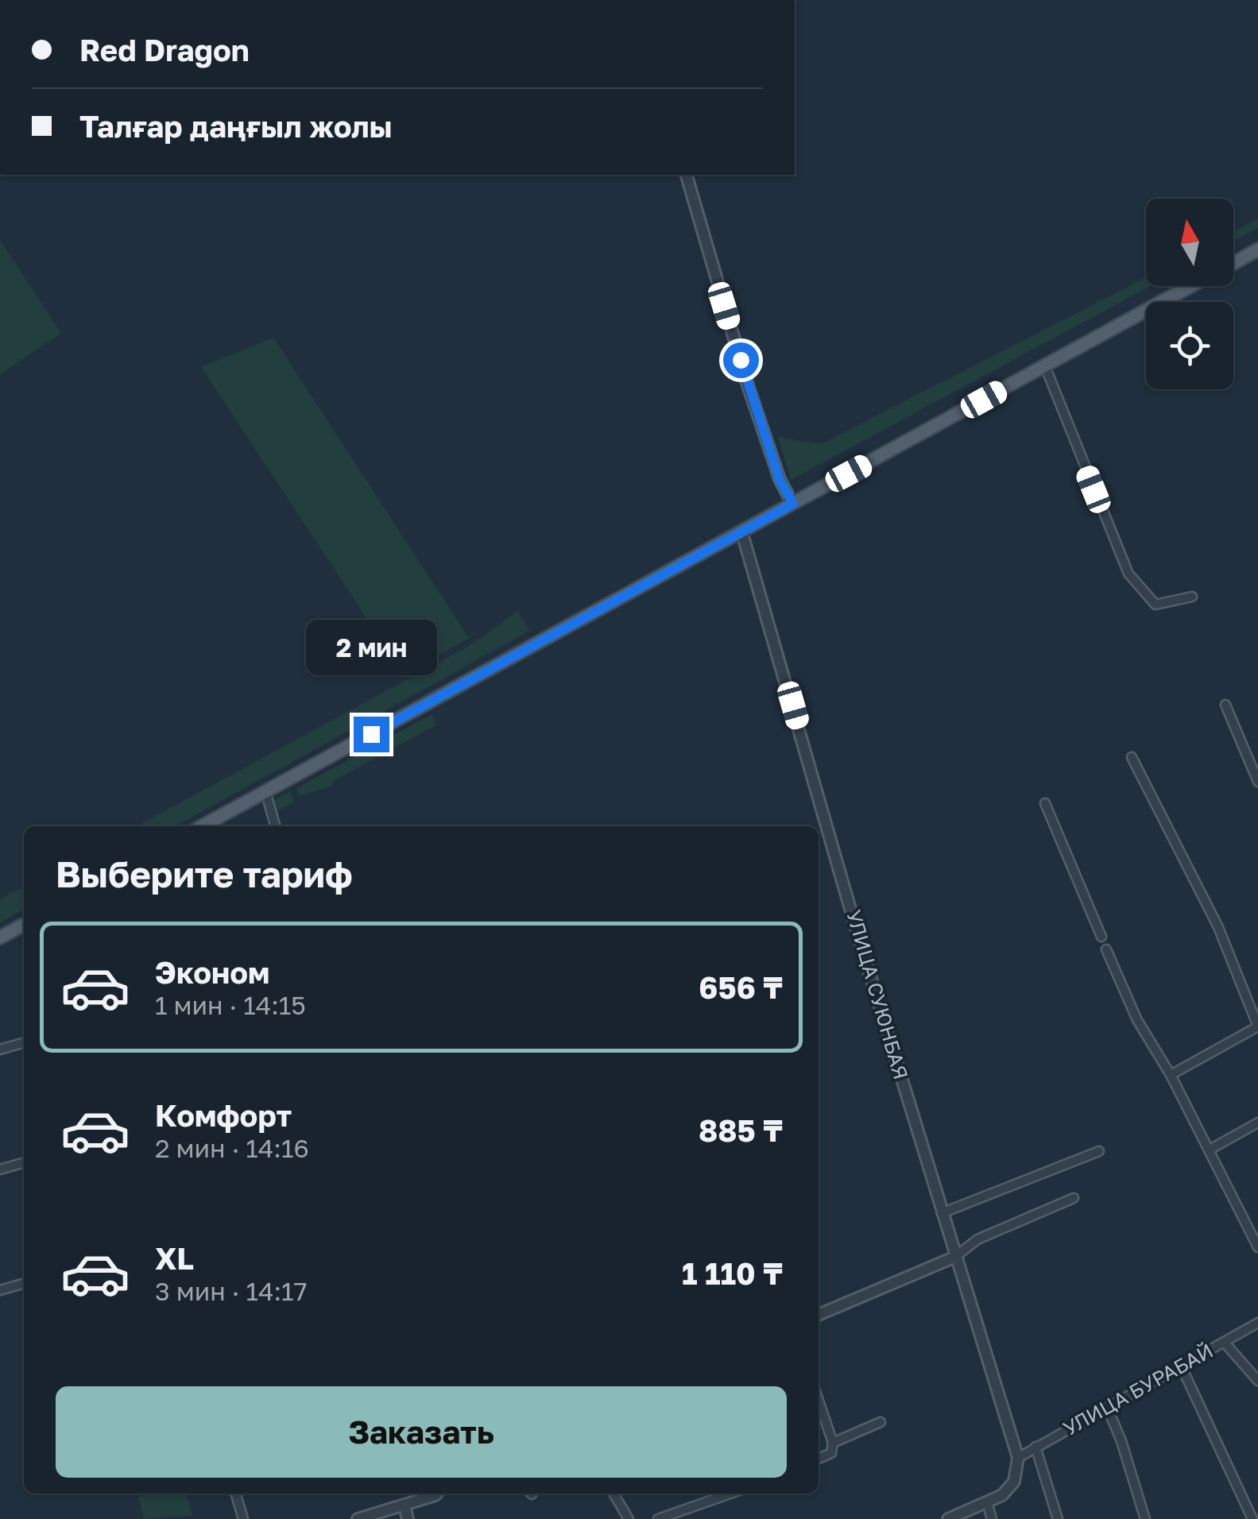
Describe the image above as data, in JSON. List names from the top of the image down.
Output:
{
  "streets": {
    "street": ["УЛИЦА СУЮНБАЯ", "УЛИЦА БУРАБАЙ"]
  },
  "crossings": [
    ["УЛИЦА СУЮНБАЯ", "УЛИЦА БУРАБАЙ"]
  ],
  "north": "top",
  "page": {
    "banner": ["Red Dragon", "Талғар даңғыл жолы"],
    "bubble": "2 мин",
    "heading": "Выберите тариф",
    "list": [
      {
        "name": "Эконом",
        "note": "1 мин · 14:15",
        "value": "656 ₸"
      },
      {
        "name": "Комфорт",
        "note": "2 мин · 14:16",
        "value": "885 ₸"
      },
      {
        "name": "XL",
        "note": "3 мин · 14:17",
        "value": "1 110 ₸"
      }
    ],
    "buttons": "Заказать"
  }
}
